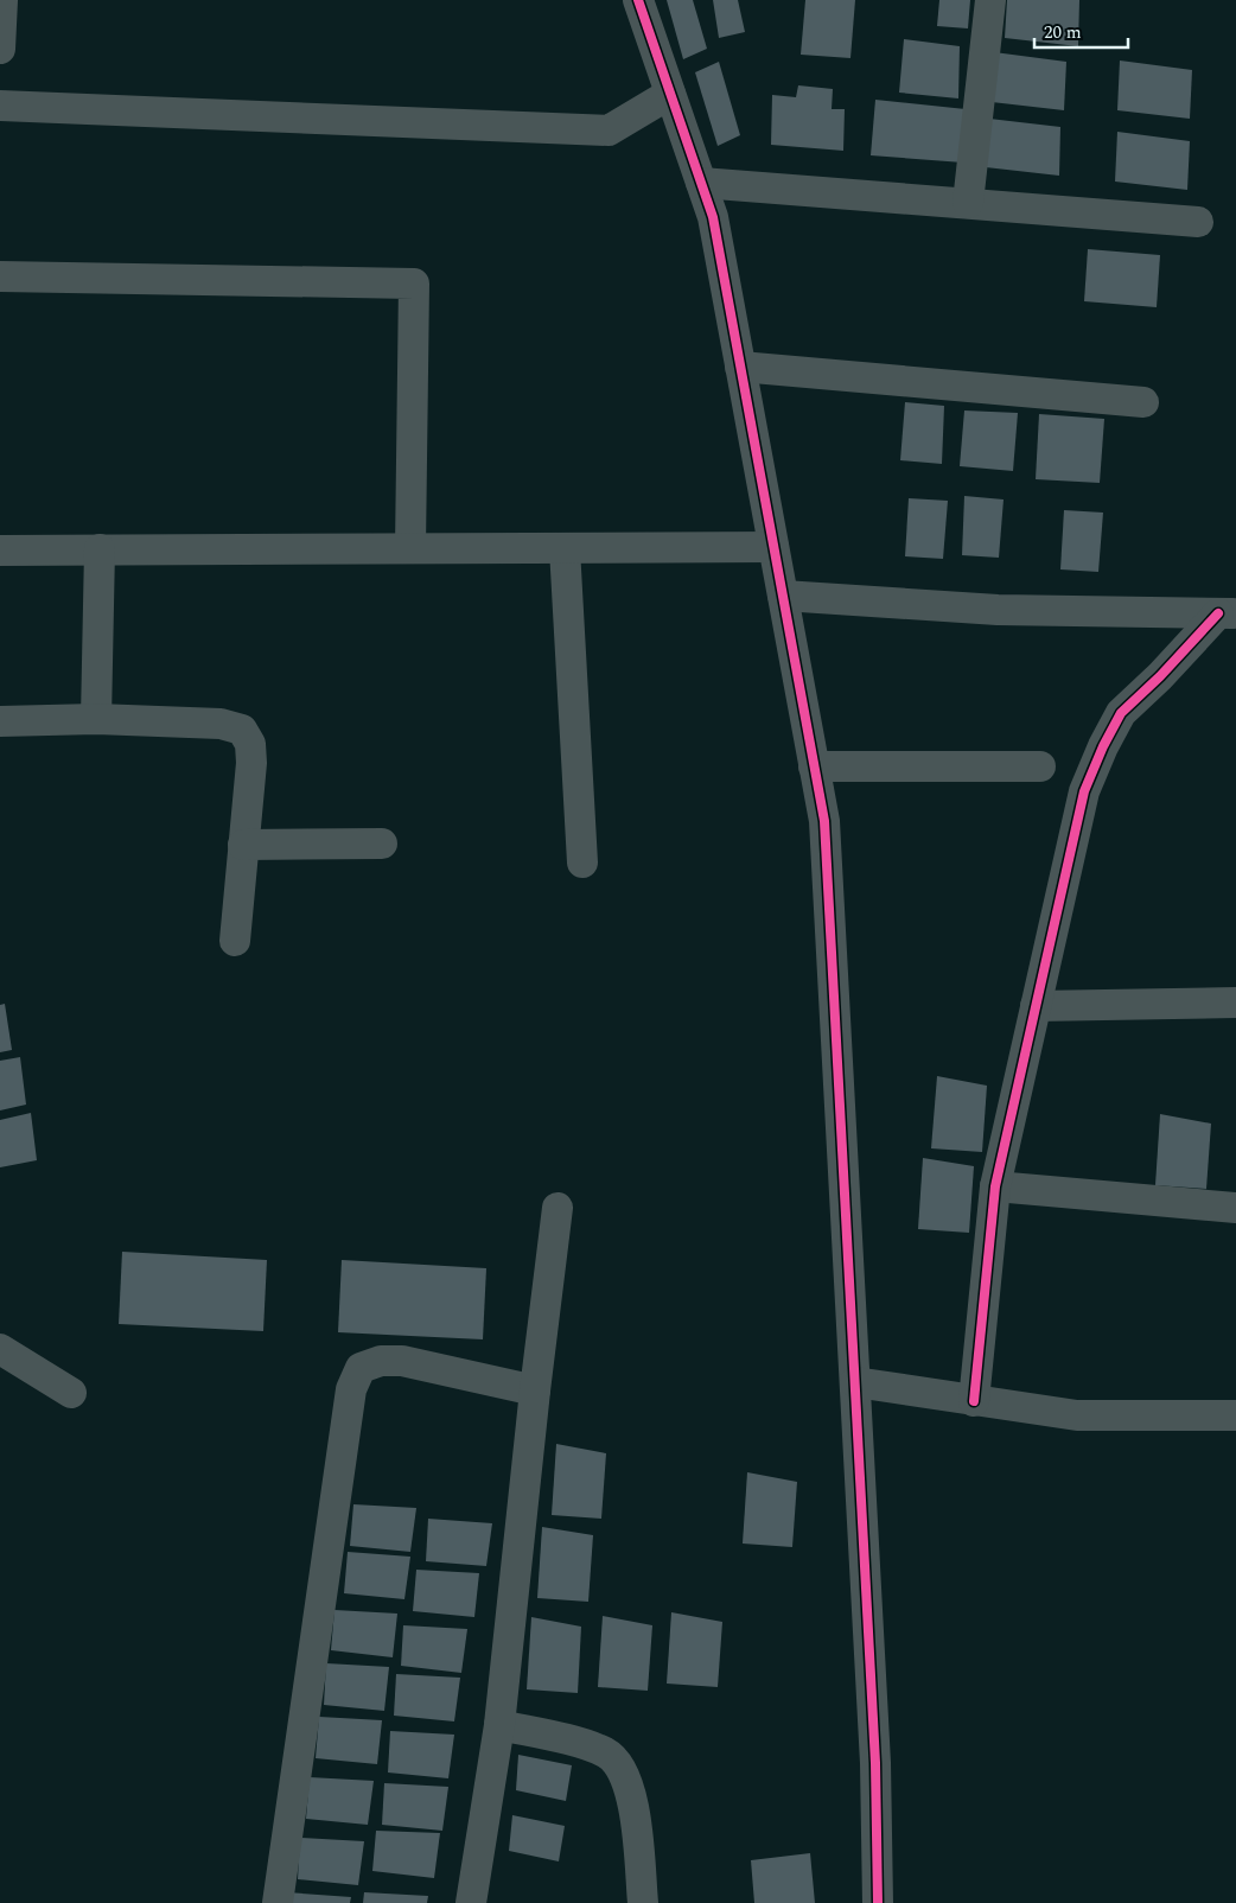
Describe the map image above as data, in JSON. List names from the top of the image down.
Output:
{
  "scale_bar": "20 m"
}
